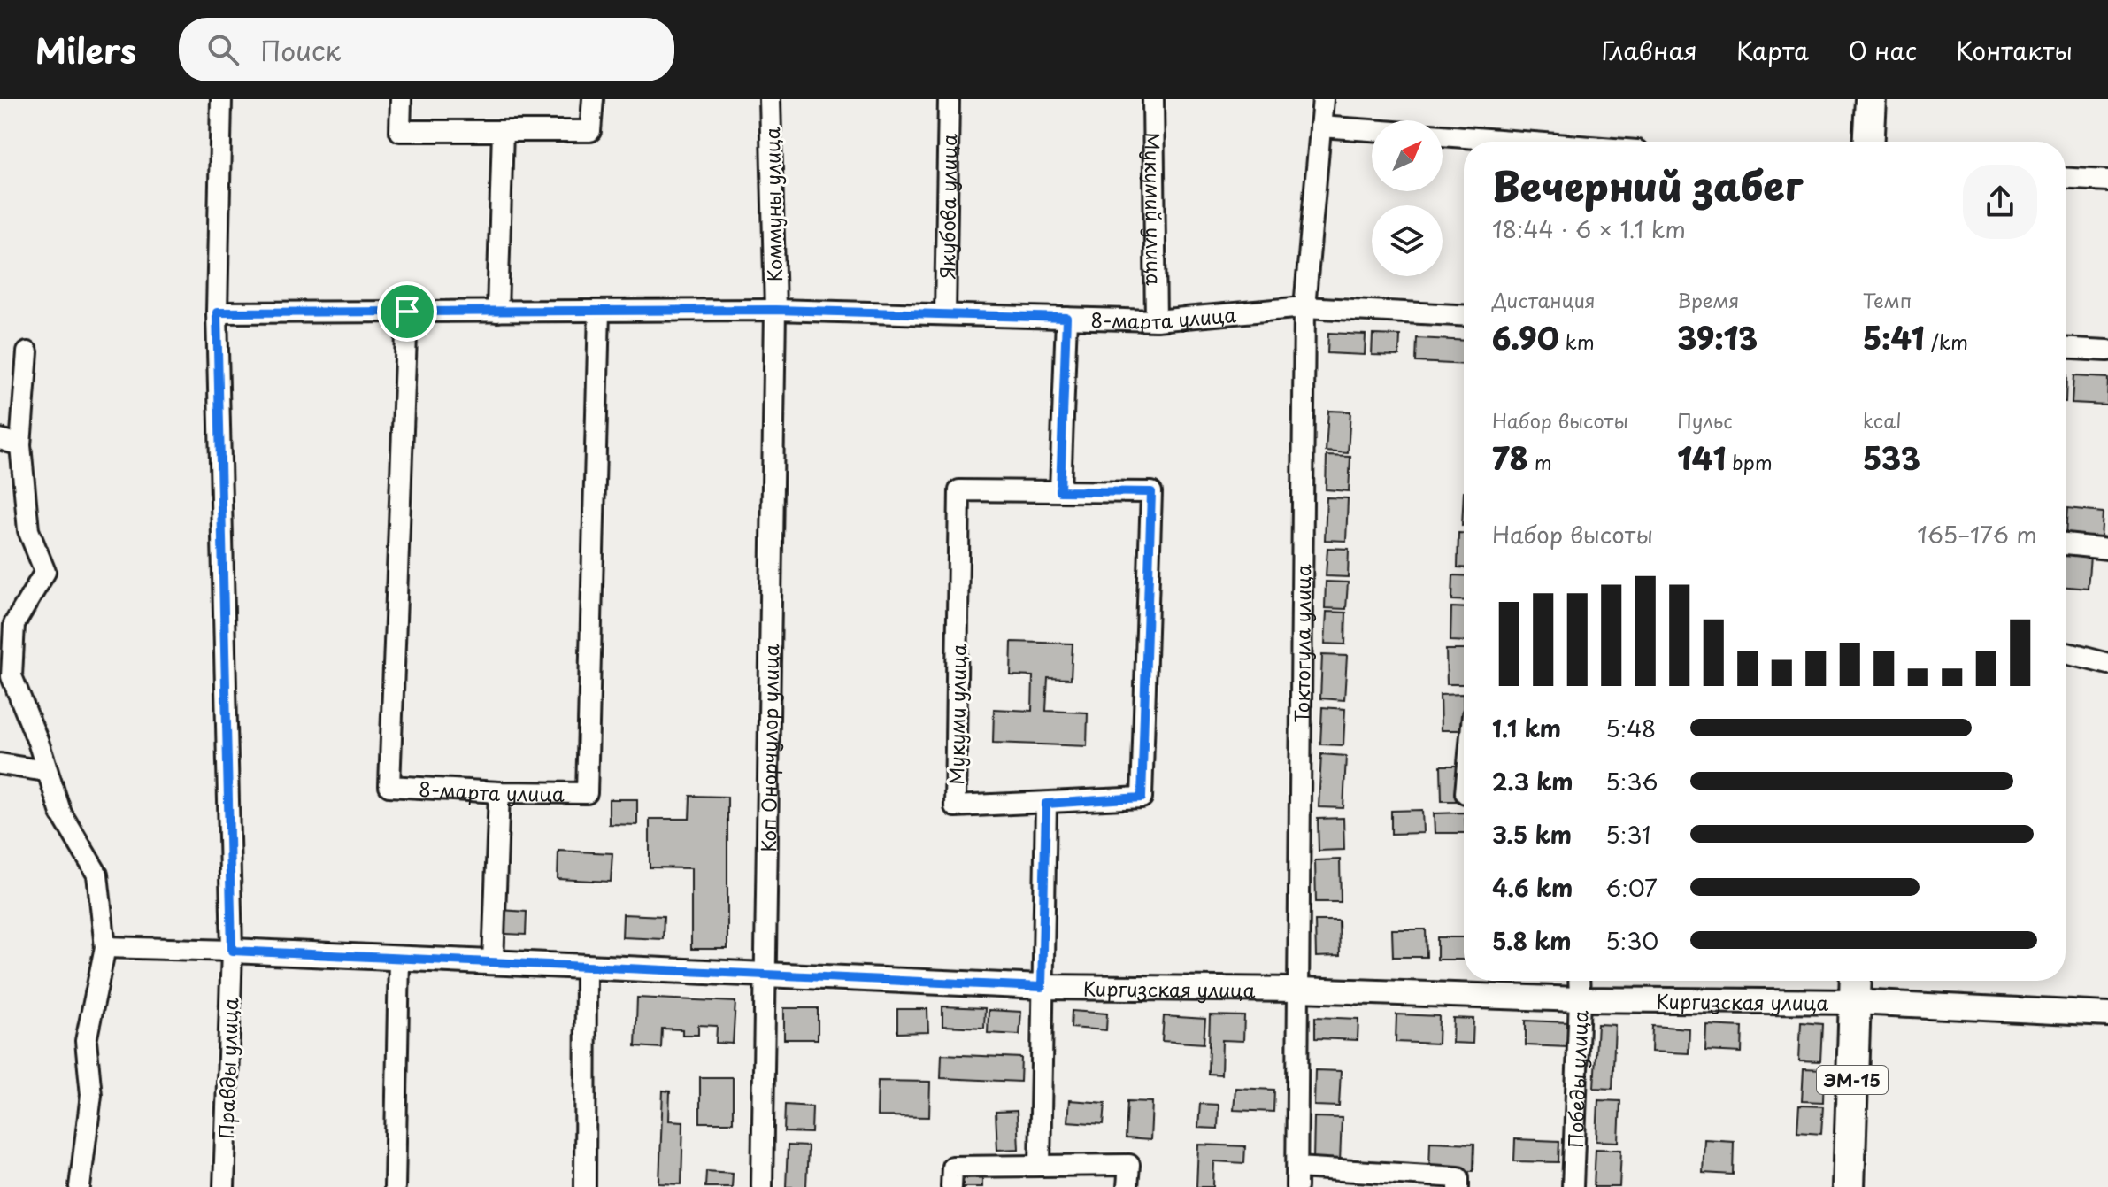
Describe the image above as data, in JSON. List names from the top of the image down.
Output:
{
  "streets": {
    "main road": ["ЭМ-15"],
    "street": [
      "Коммуны улица",
      "Якубова улица",
      "Мукумий улица",
      "8-марта улица",
      "Токтогула улица",
      "Мукуми улица",
      "Коп Онорчулор улица",
      "Киргизская улица",
      "Правды улица",
      "Победы улица"
    ]
  },
  "crossings": [
    ["Коммуны улица", "8-марта улица"],
    ["Коммуны улица", "Коп Онорчулор улица"],
    ["Якубова улица", "8-марта улица"],
    ["Мукумий улица", "8-марта улица"],
    ["8-марта улица", "Токтогула улица"],
    ["8-марта улица", "Коп Онорчулор улица"],
    ["8-марта улица", "Правды улица"],
    ["Токтогула улица", "Киргизская улица"],
    ["Коп Онорчулор улица", "Киргизская улица"],
    ["Киргизская улица", "Правды улица"],
    ["Киргизская улица", "Победы улица"],
    ["Киргизская улица", "ЭМ-15"]
  ],
  "north": "top right",
  "page": {
    "header": "Milers",
    "search": "Поиск",
    "nav": [
      "Главная",
      "Карта",
      "О нас",
      "Контакты"
    ],
    "heading": ["Вечерний забег", "18:44 · 6 × 1.1 km"],
    "stats": [
      ["Дистанция", "6.90 km"],
      ["Время", "39:13"],
      ["Темп", "5:41 /km"],
      ["Набор высоты", "78 m"],
      ["Пульс", "141 bpm"],
      ["kcal", "533"]
    ],
    "chart": ["Набор высоты", "165–176 m"],
    "list": [
      {
        "name": "1.1 km",
        "note": "5:48"
      },
      {
        "name": "2.3 km",
        "note": "5:36"
      },
      {
        "name": "3.5 km",
        "note": "5:31"
      },
      {
        "name": "4.6 km",
        "note": "6:07"
      },
      {
        "name": "5.8 km",
        "note": "5:30"
      }
    ]
  }
}
